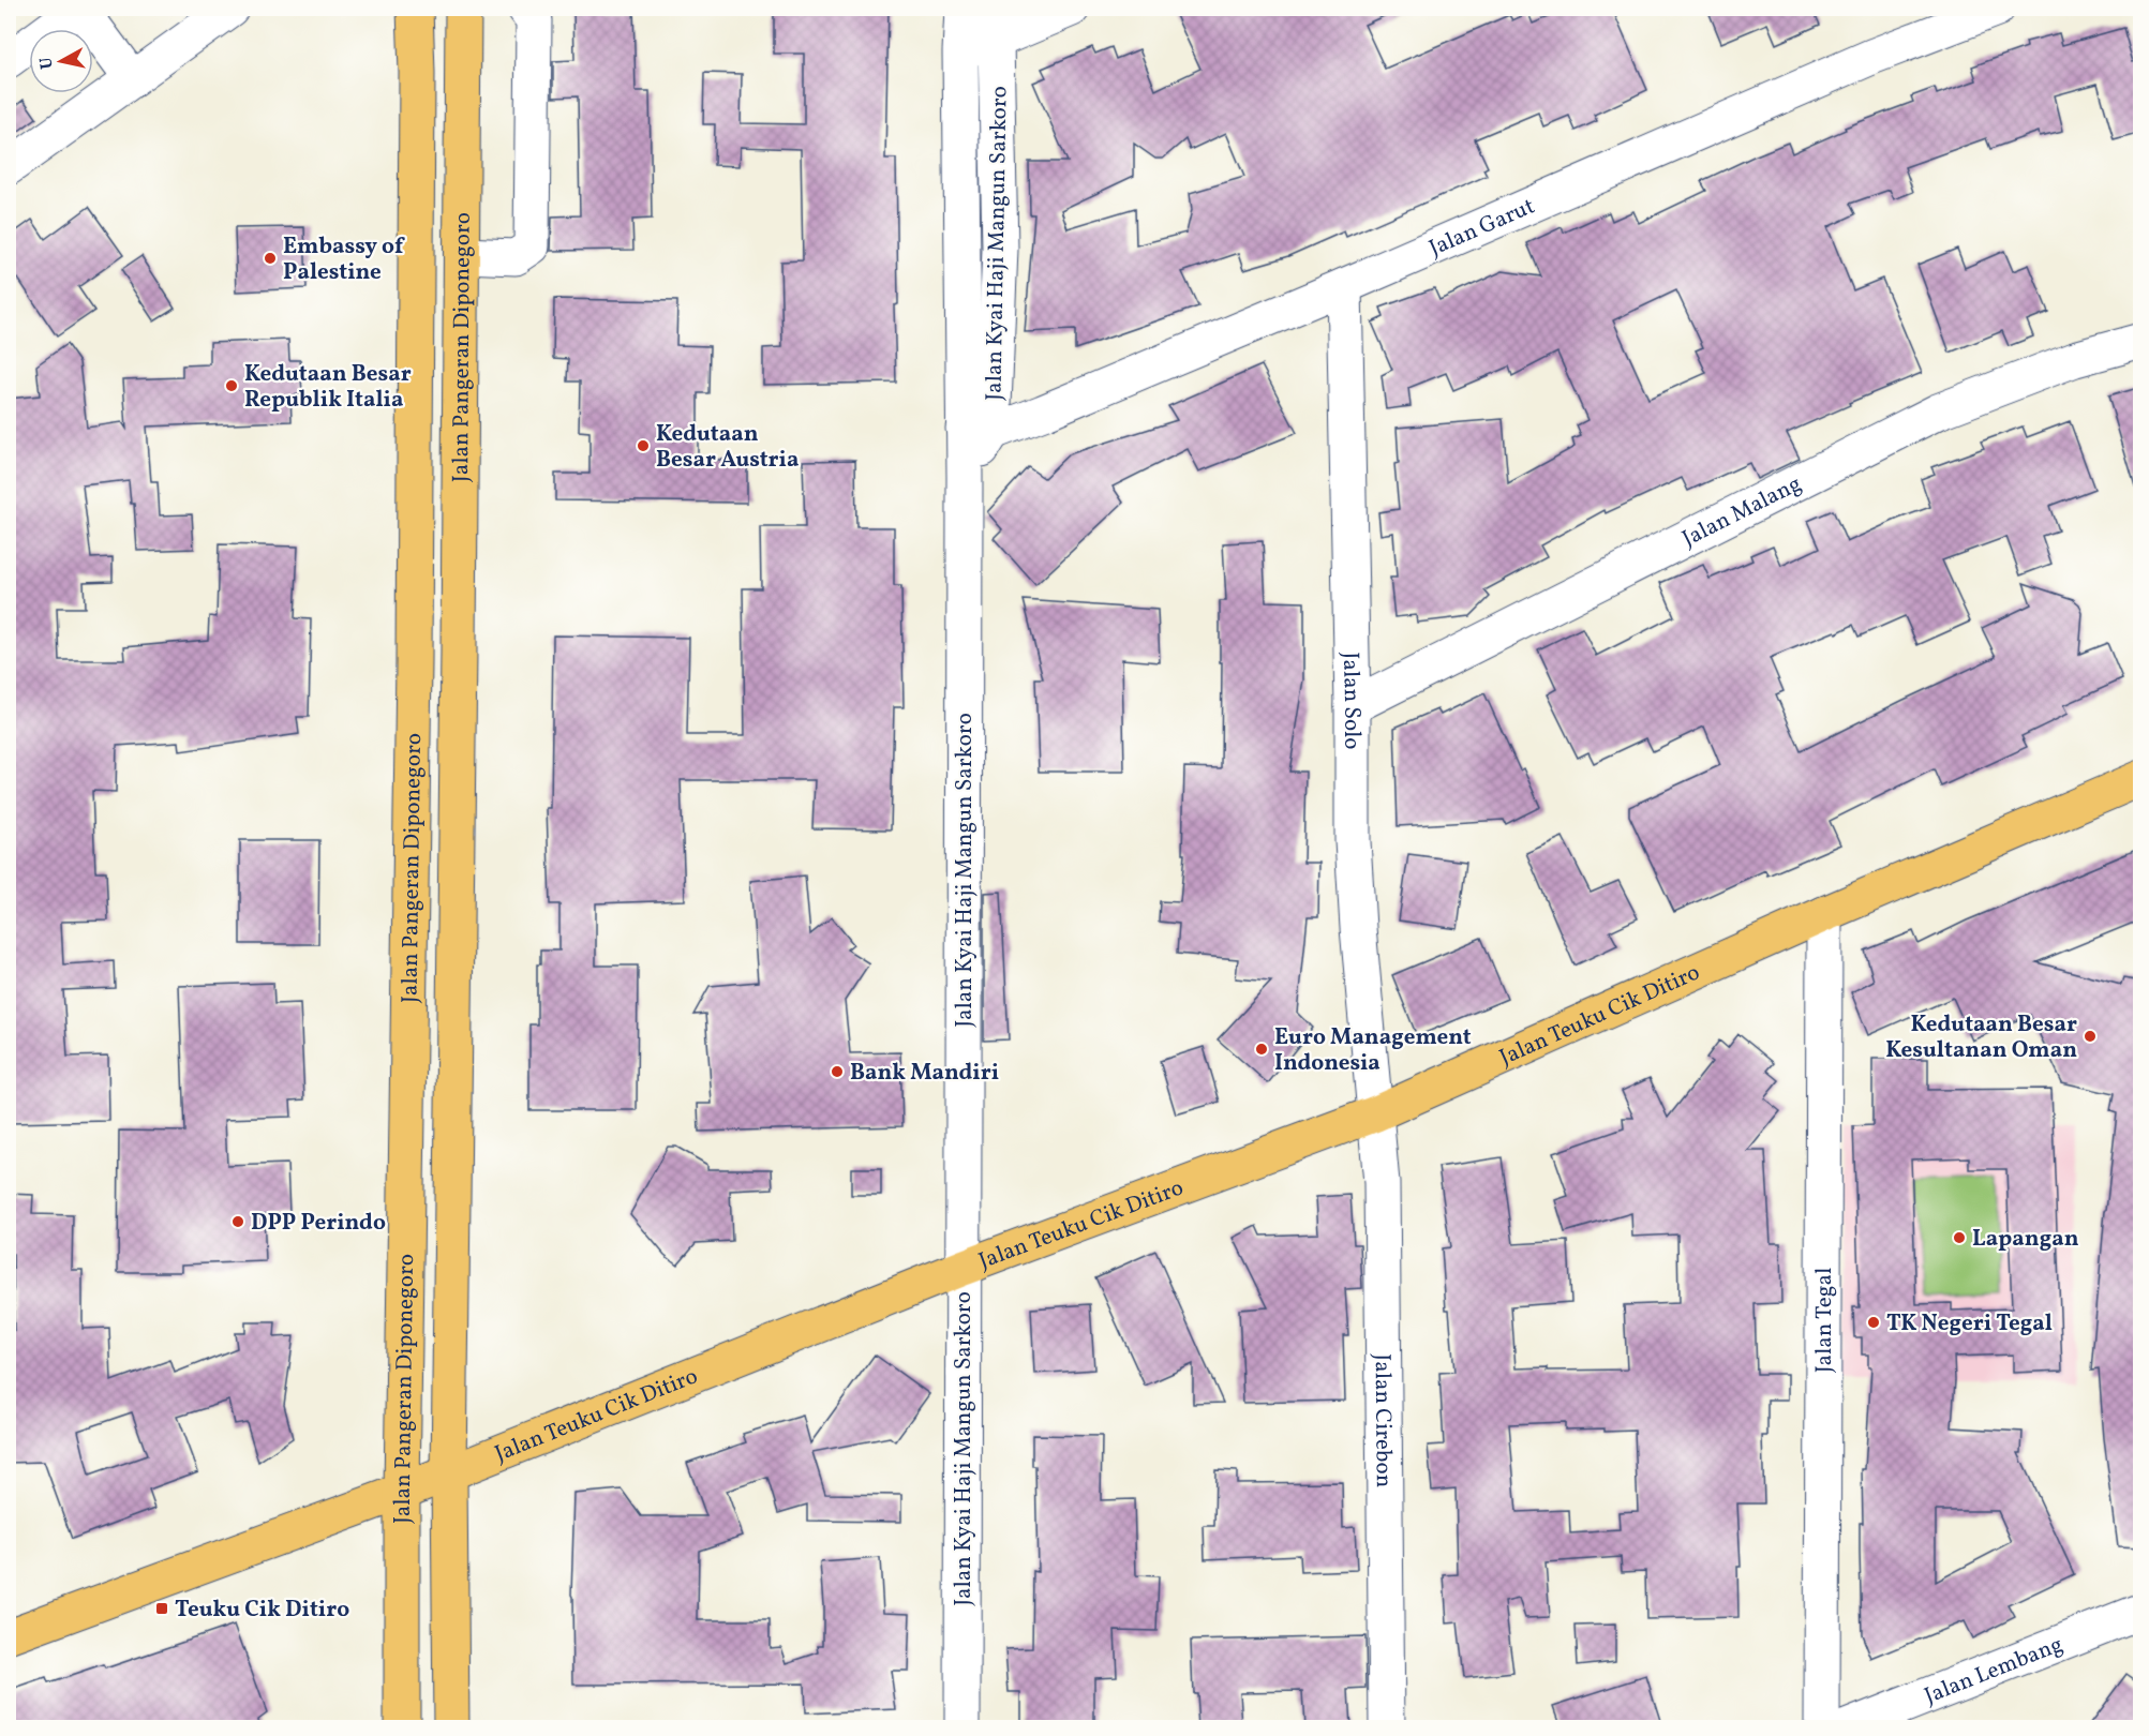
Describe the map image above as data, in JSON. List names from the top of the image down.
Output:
{
  "streets": {
    "main road": ["Jalan Pangeran Diponegoro", "Jalan Teuku Cik Ditiro"],
    "street": [
      "Jalan Garut",
      "Jalan Kyai Haji Mangun Sarkoro",
      "Jalan Malang",
      "Jalan Solo",
      "Jalan Tegal",
      "Jalan Cirebon",
      "Jalan Lembang"
    ]
  },
  "crossings": [
    ["Jalan Garut", "Jalan Kyai Haji Mangun Sarkoro"],
    ["Jalan Garut", "Jalan Solo"],
    ["Jalan Kyai Haji Mangun Sarkoro", "Jalan Teuku Cik Ditiro"],
    ["Jalan Pangeran Diponegoro", "Jalan Teuku Cik Ditiro"],
    ["Jalan Malang", "Jalan Solo"],
    ["Jalan Solo", "Jalan Teuku Cik Ditiro"],
    ["Jalan Solo", "Jalan Cirebon"],
    ["Jalan Teuku Cik Ditiro", "Jalan Tegal"],
    ["Jalan Teuku Cik Ditiro", "Jalan Cirebon"]
  ],
  "places": {
    "other": [
      "Embassy of Palestine",
      "Kedutaan Besar Republik Italia",
      "Kedutaan Besar Austria",
      "Kedutaan Besar Kesultanan Oman",
      "Euro Management Indonesia",
      "Bank Mandiri",
      "DPP Perindo",
      "Lapangan",
      "TK Negeri Tegal"
    ],
    "transit": ["Teuku Cik Ditiro"]
  },
  "north": "left"
}
